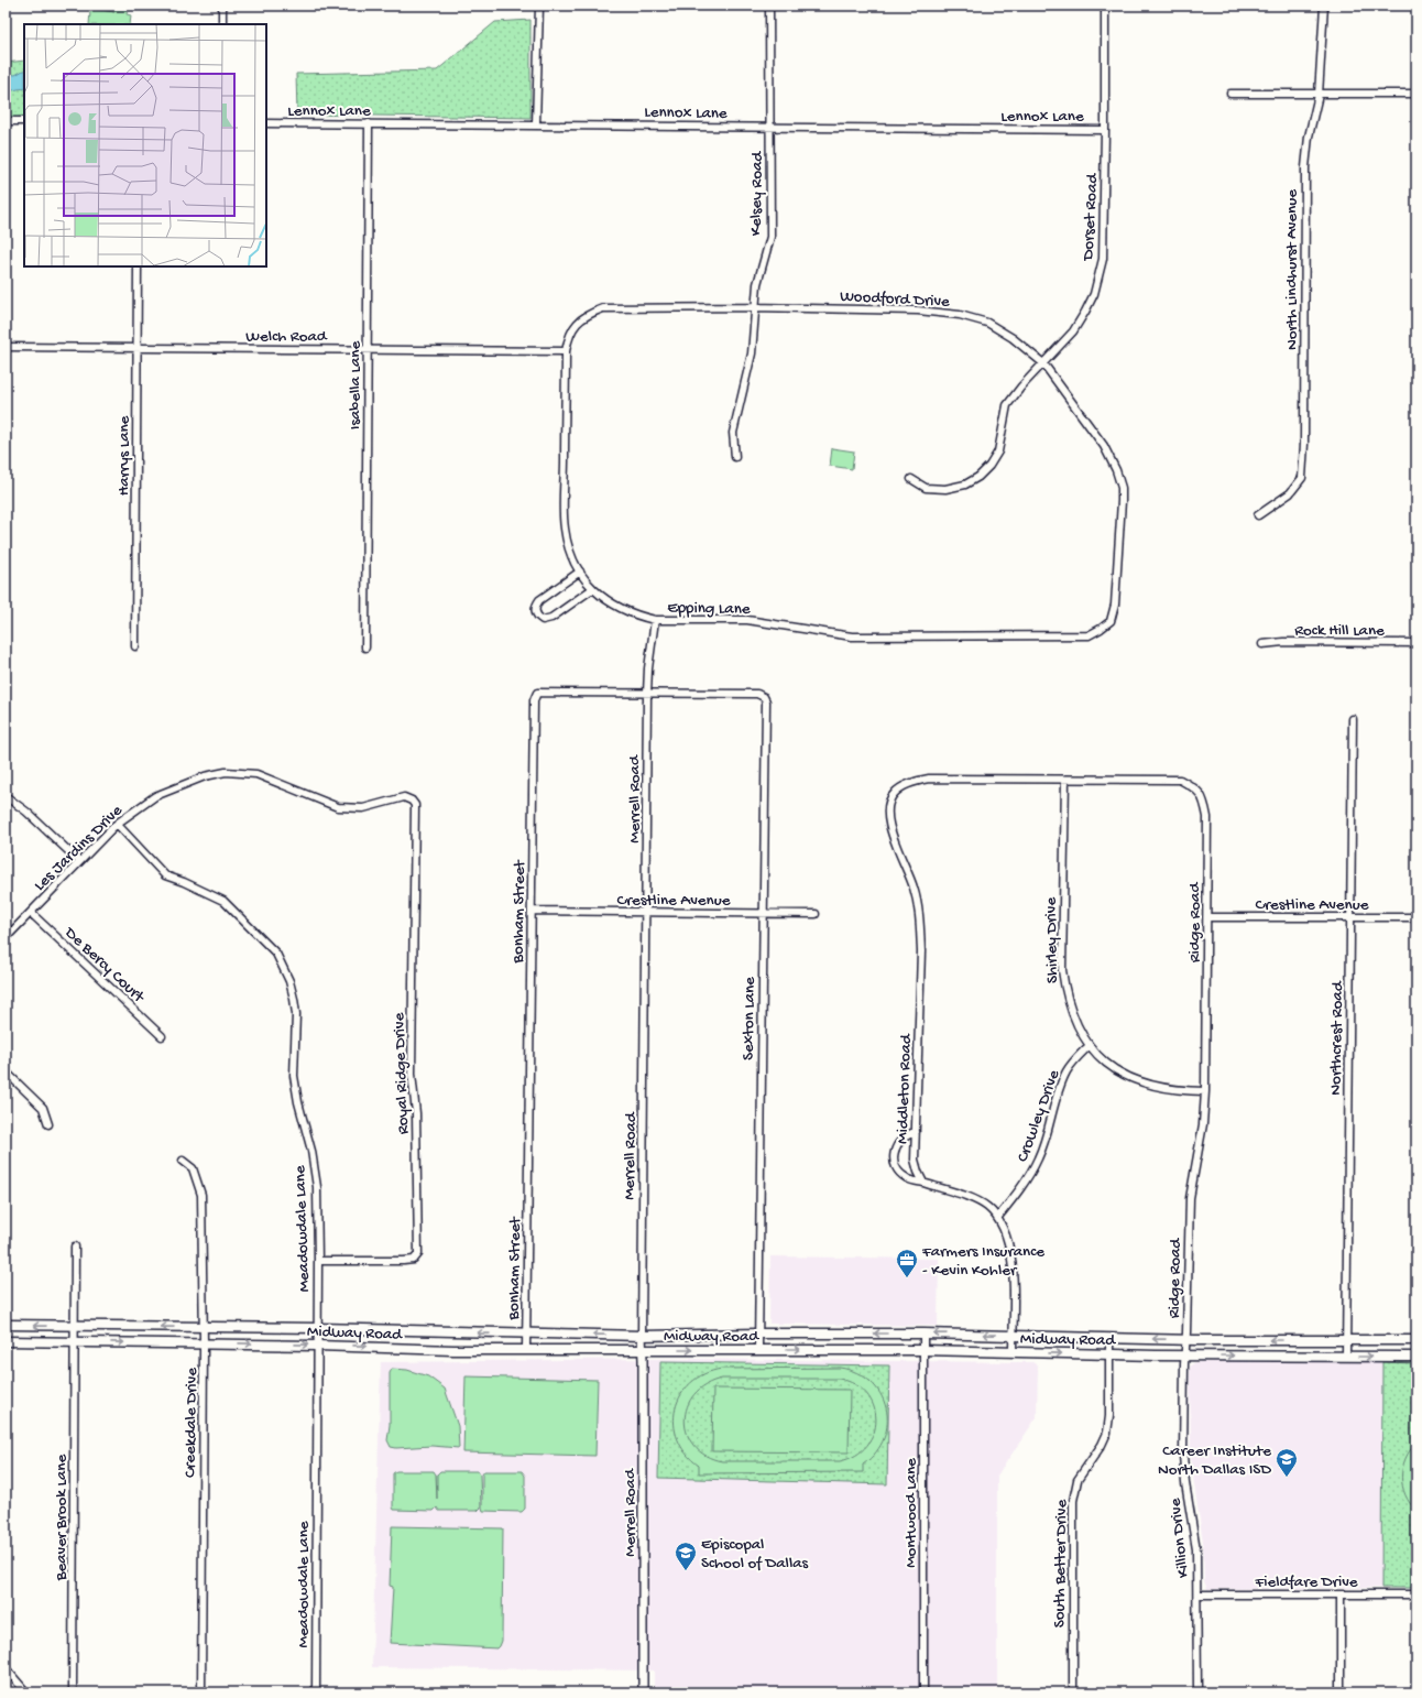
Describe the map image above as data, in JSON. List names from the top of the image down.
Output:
{
  "streets": {
    "main road": ["Midway Road"],
    "street": [
      "Lennox Lane",
      "Kelsey Road",
      "Dorset Road",
      "North Lindhurst Avenue",
      "Woodford Drive",
      "Welch Road",
      "Isabella Lane",
      "Harrys Lane",
      "Epping Lane",
      "Rock Hill Lane",
      "Merrell Road",
      "Les Jardins Drive",
      "Crestline Avenue",
      "Bonham Street",
      "Ridge Road",
      "Shirley Drive",
      "De Bercy Court",
      "Sexton Lane",
      "Northcrest Road",
      "Royal Ridge Drive",
      "Middleton Road",
      "Crowley Drive",
      "Meadowdale Lane",
      "Creekdale Drive",
      "Montwood Lane",
      "Beaver Brook Lane",
      "Killion Drive",
      "South Better Drive",
      "Fieldfare Drive"
    ]
  },
  "crossings": [
    ["Lennox Lane", "Kelsey Road"],
    ["Lennox Lane", "Dorset Road"],
    ["Lennox Lane", "Isabella Lane"],
    ["Kelsey Road", "Woodford Drive"],
    ["Dorset Road", "Woodford Drive"],
    ["Woodford Drive", "Welch Road"],
    ["Woodford Drive", "Epping Lane"],
    ["Welch Road", "Isabella Lane"],
    ["Welch Road", "Harrys Lane"],
    ["Welch Road", "Epping Lane"],
    ["Epping Lane", "Merrell Road"],
    ["Merrell Road", "Crestline Avenue"],
    ["Merrell Road", "Bonham Street"],
    ["Merrell Road", "Midway Road"],
    ["Les Jardins Drive", "De Bercy Court"],
    ["Les Jardins Drive", "Royal Ridge Drive"],
    ["Les Jardins Drive", "Meadowdale Lane"],
    ["Crestline Avenue", "Bonham Street"],
    ["Crestline Avenue", "Ridge Road"],
    ["Crestline Avenue", "Sexton Lane"],
    ["Crestline Avenue", "Northcrest Road"],
    ["Bonham Street", "Sexton Lane"],
    ["Bonham Street", "Midway Road"],
    ["Ridge Road", "Shirley Drive"],
    ["Ridge Road", "Middleton Road"],
    ["Ridge Road", "Midway Road"],
    ["Ridge Road", "Killion Drive"],
    ["Shirley Drive", "Crowley Drive"],
    ["Sexton Lane", "Midway Road"],
    ["Northcrest Road", "Midway Road"],
    ["Royal Ridge Drive", "Meadowdale Lane"],
    ["Meadowdale Lane", "Midway Road"],
    ["Midway Road", "Creekdale Drive"],
    ["Midway Road", "Montwood Lane"],
    ["Midway Road", "Beaver Brook Lane"],
    ["Midway Road", "Killion Drive"],
    ["Midway Road", "South Better Drive"],
    ["Killion Drive", "Fieldfare Drive"]
  ],
  "places": {
    "office": ["Farmers Insurance - Kevin Kohler"],
    "school or university": ["Career Institute North Dallas ISD", "Episcopal School of Dallas"]
  }
}
